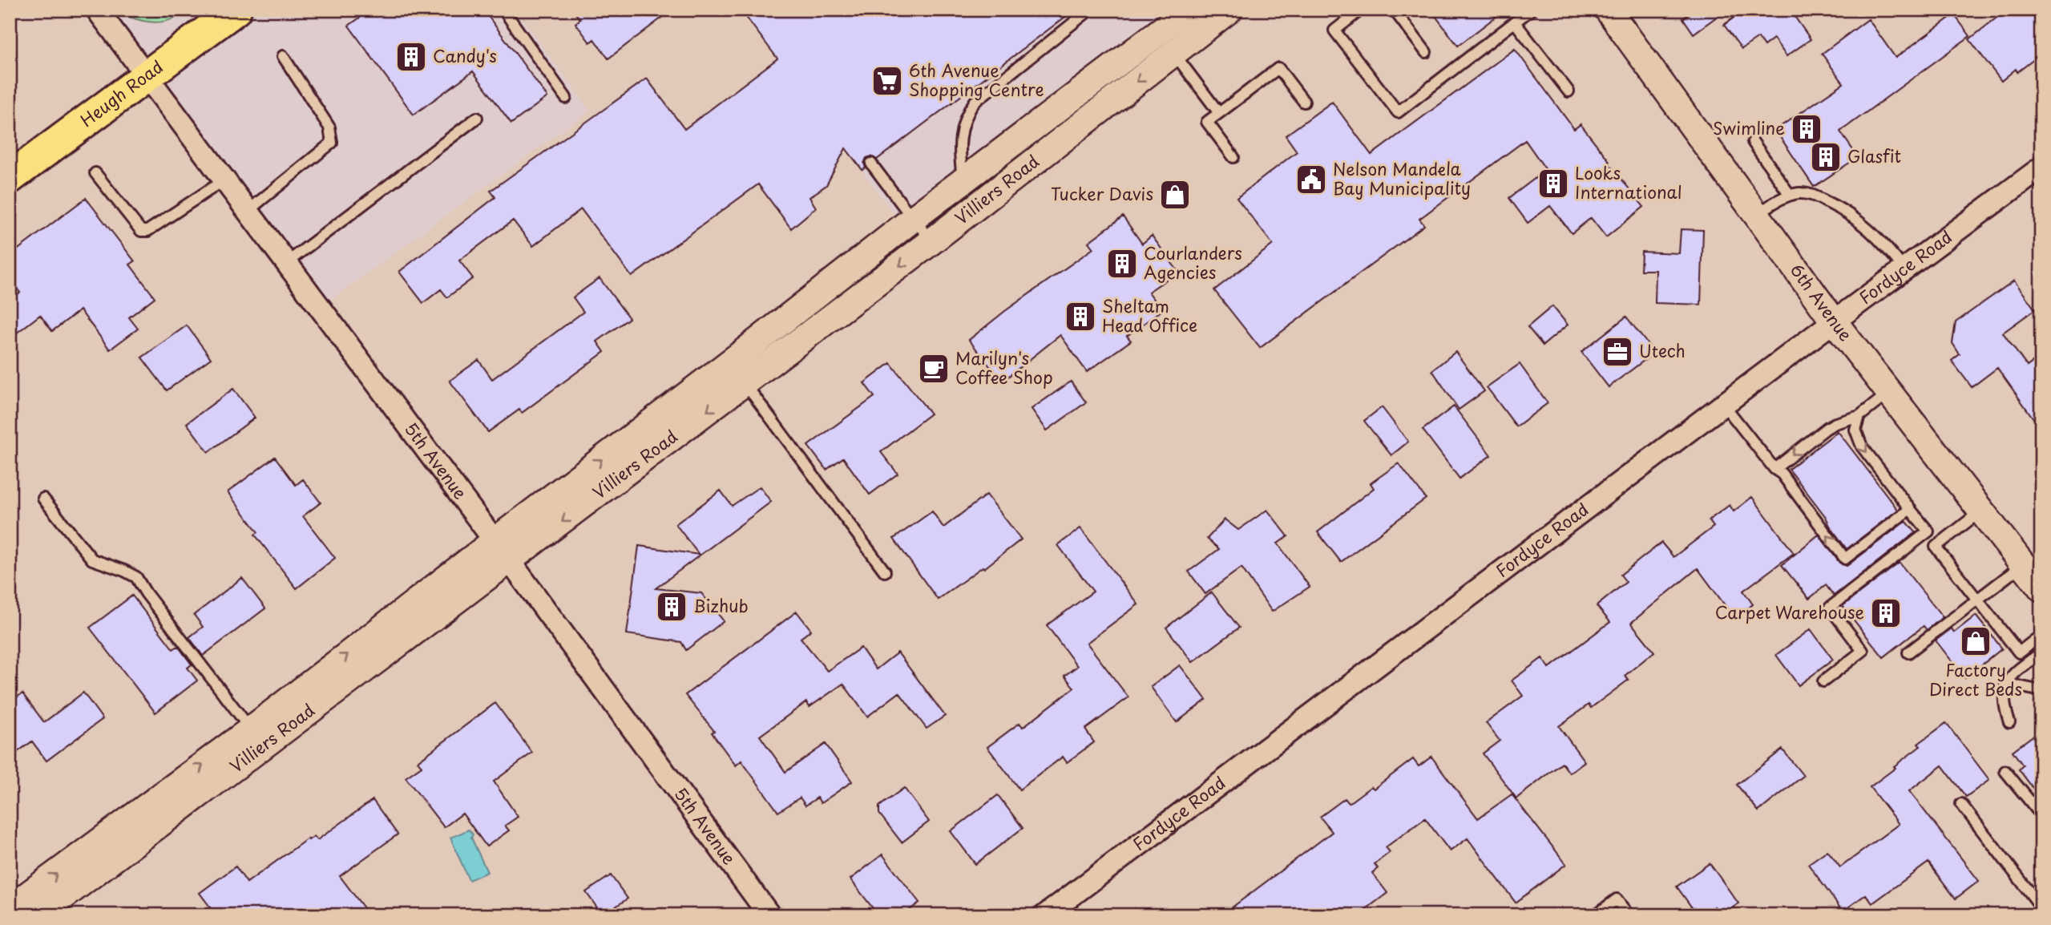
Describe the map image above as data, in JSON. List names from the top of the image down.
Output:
{
  "streets": {
    "main road": ["Heugh Road"],
    "street": [
      "Villiers Road",
      "Fordyce Road",
      "6th Avenue",
      "5th Avenue"
    ]
  },
  "crossings": [
    ["Heugh Road", "5th Avenue"],
    ["Villiers Road", "5th Avenue"],
    ["Fordyce Road", "6th Avenue"]
  ],
  "places": {
    "building": [
      "Candy's",
      "Swimline",
      "Glasfit",
      "Looks International",
      "Courlanders Agencies",
      "Sheltam Head Office",
      "Bizhub",
      "Carpet Warehouse"
    ],
    "supermarket": ["6th Avenue Shopping Centre"],
    "public building": ["Nelson Mandela Bay Municipality"],
    "shop": ["Tucker Davis", "Factory Direct Beds"],
    "office": ["Utech"],
    "cafe": ["Marilyn's Coffee Shop"]
  }
}
